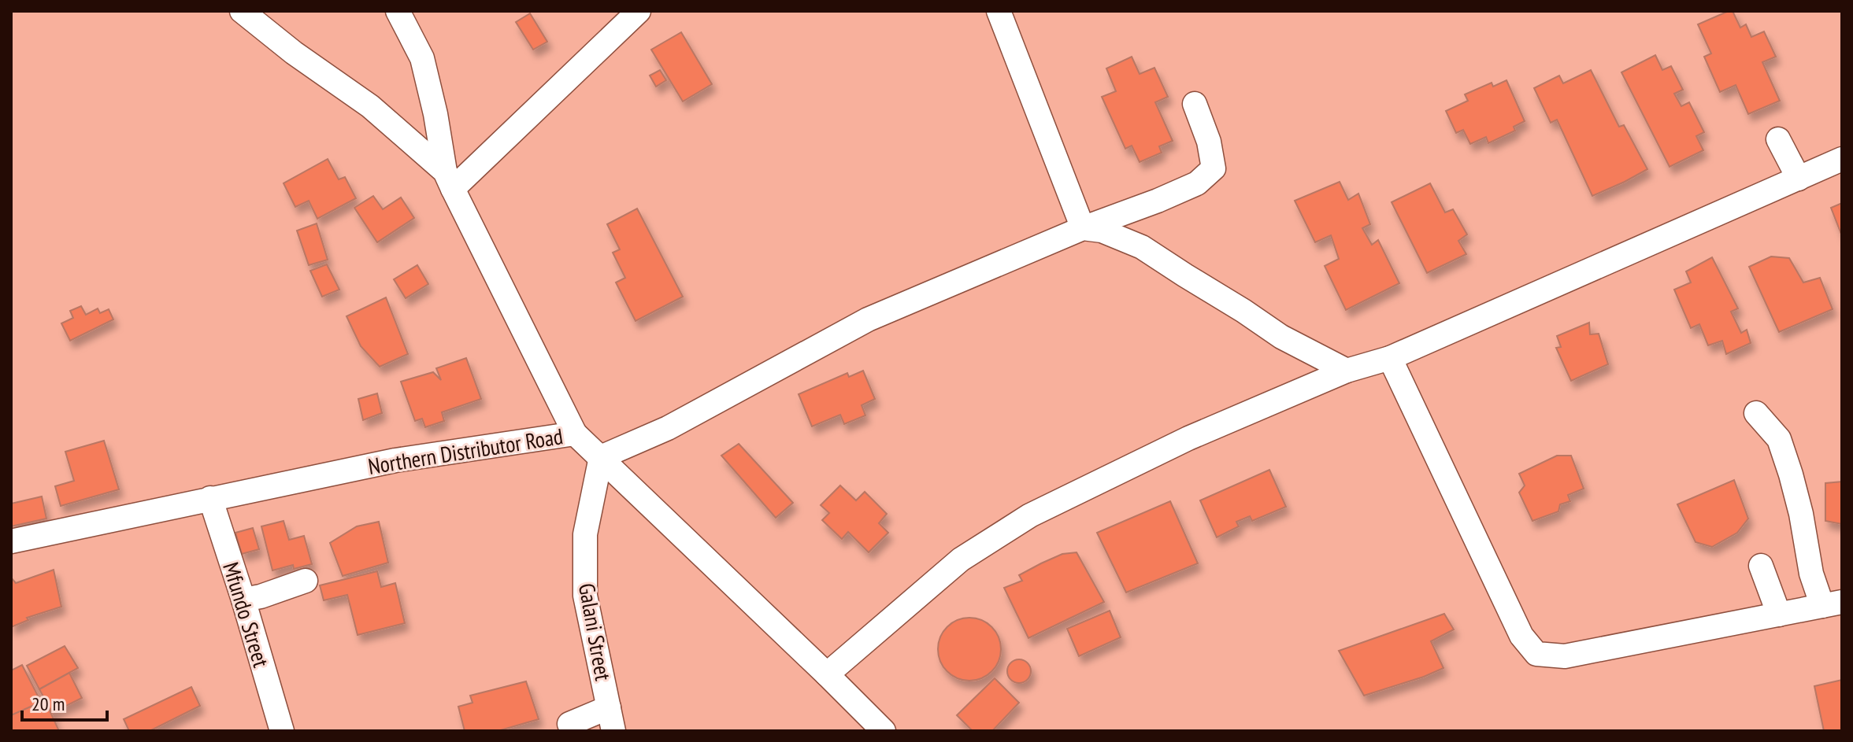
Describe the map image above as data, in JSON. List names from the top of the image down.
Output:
{
  "streets": {
    "street": ["Northern Distributor Road", "Mfundo Street", "Galani Street"]
  },
  "crossings": [
    ["Northern Distributor Road", "Mfundo Street"],
    ["Northern Distributor Road", "Galani Street"]
  ],
  "scale_bar": "20 m"
}
